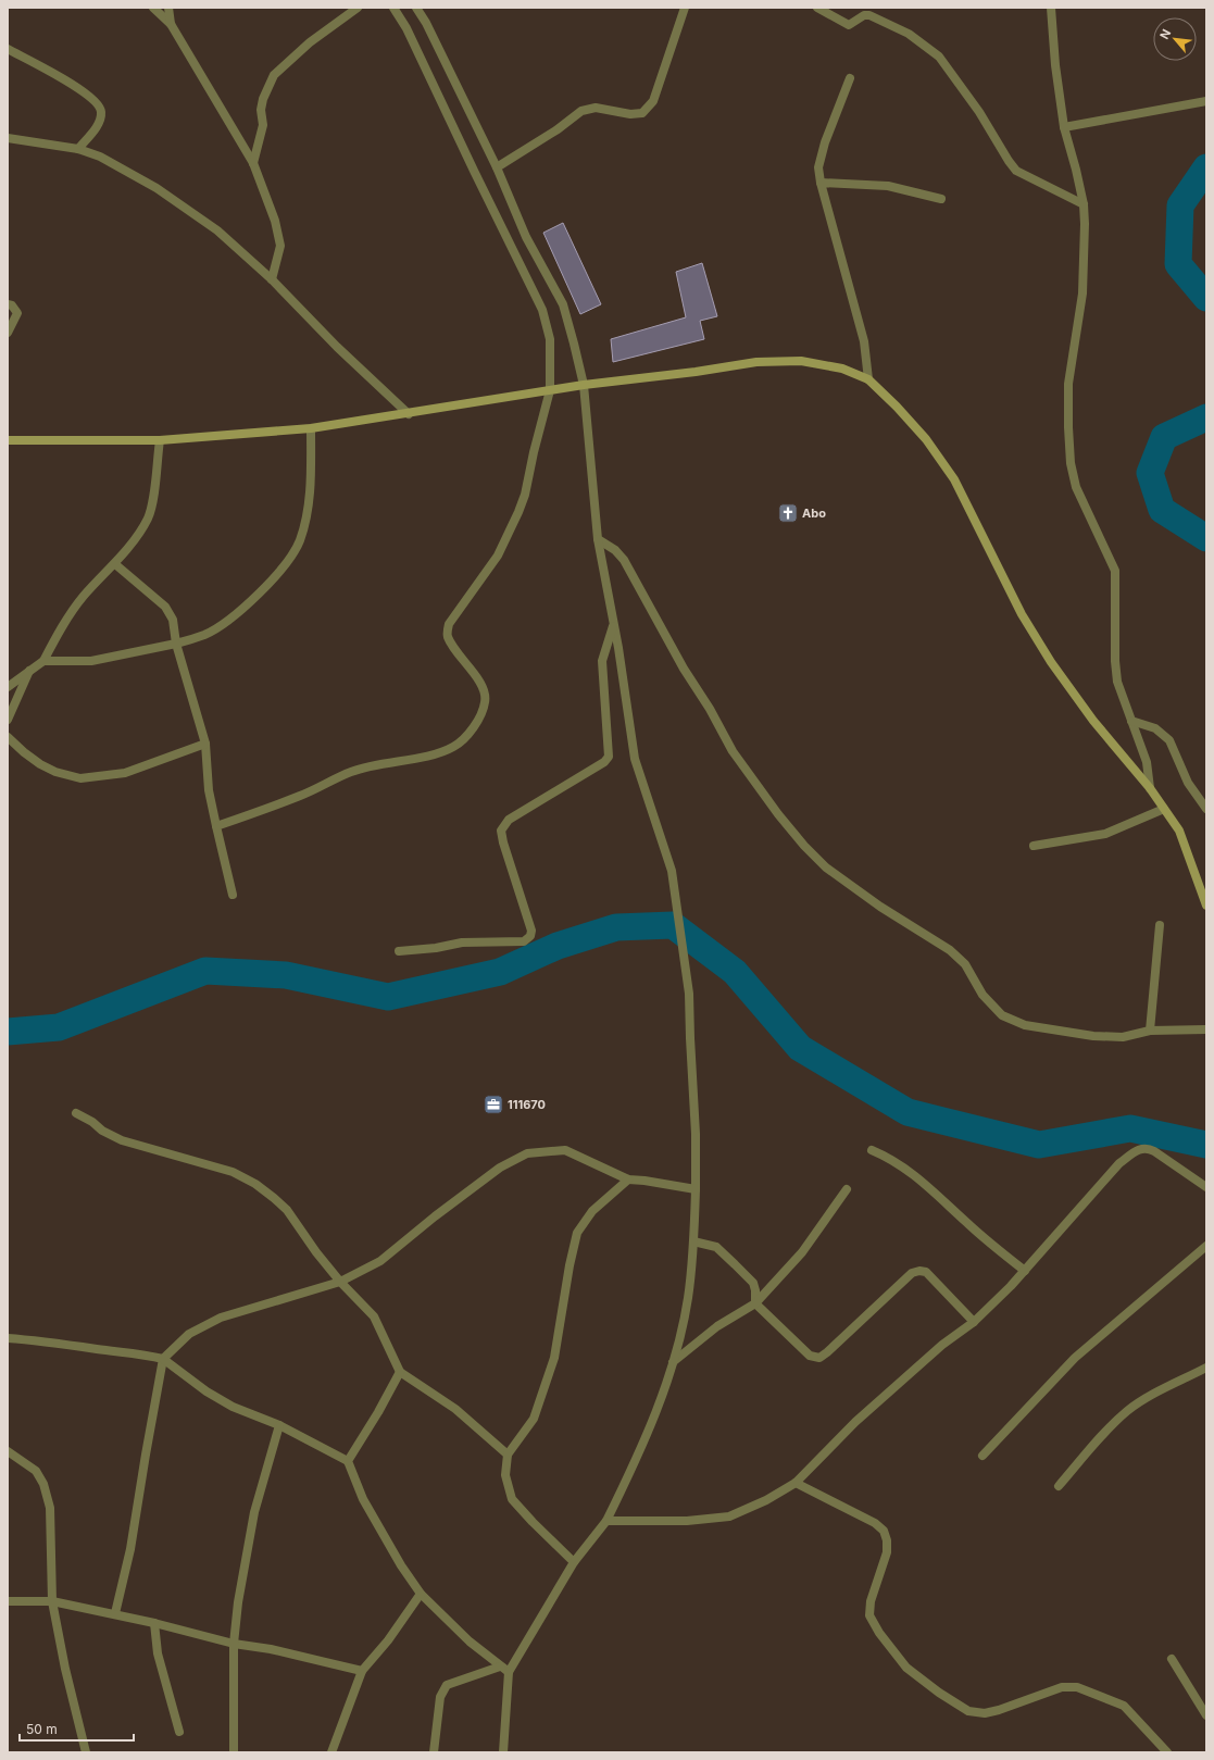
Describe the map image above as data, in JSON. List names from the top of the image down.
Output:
{
  "places": {
    "church": ["Abo"],
    "office": ["111670"]
  },
  "scale_bar": "50 m",
  "north": "top left"
}
